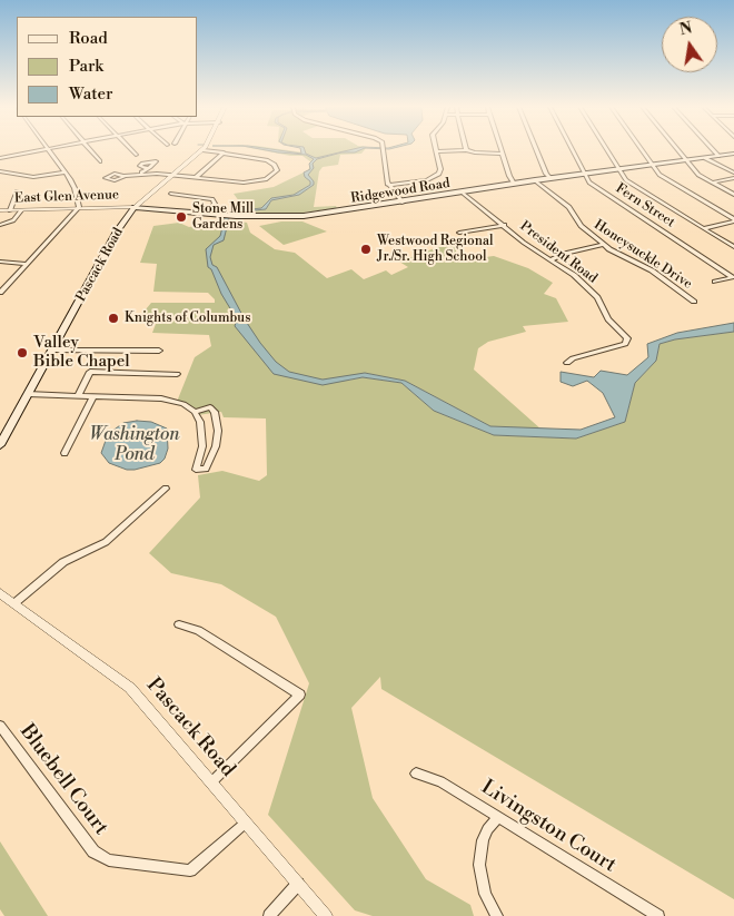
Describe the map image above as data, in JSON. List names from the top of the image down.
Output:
{
  "streets": {
    "main road": ["Ridgewood Road", "Pascack Road"],
    "street": [
      "East Glen Avenue",
      "Fern Street",
      "President Road",
      "Honeysuckle Drive",
      "Bluebell Court",
      "Livingston Court"
    ]
  },
  "crossings": [
    ["Ridgewood Road", "East Glen Avenue"],
    ["Ridgewood Road", "Fern Street"],
    ["Ridgewood Road", "President Road"],
    ["Ridgewood Road", "Honeysuckle Drive"],
    ["Ridgewood Road", "Pascack Road"],
    ["East Glen Avenue", "Pascack Road"],
    ["Pascack Road", "Bluebell Court"]
  ],
  "water": ["Washington Pond"],
  "places": [
    "Stone Mill Gardens",
    "Westwood Regional Jr./Sr. High School",
    "Knights of Columbus",
    "Valley Bible Chapel"
  ],
  "legend": ["Road", "Park", "Water"],
  "north": "top"
}
